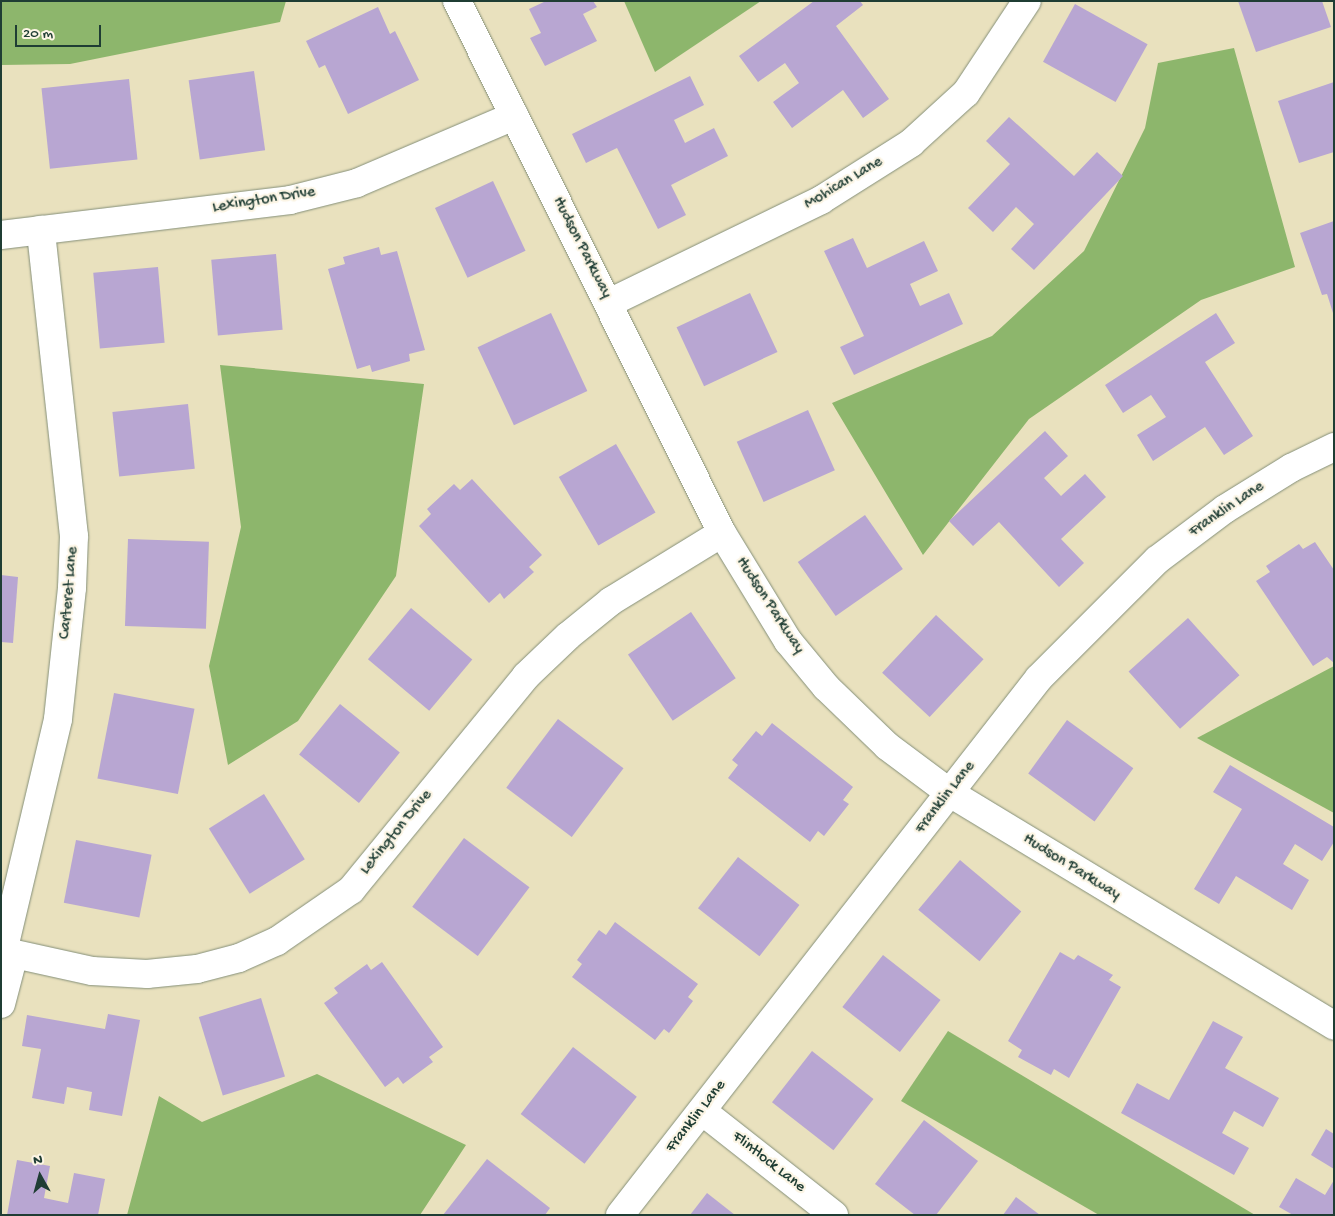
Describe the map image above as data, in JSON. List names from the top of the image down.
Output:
{
  "streets": {
    "street": [
      "Mohican Lane",
      "Lexington Drive",
      "Hudson Parkway",
      "Franklin Lane",
      "Carteret Lane",
      "Flintlock Lane"
    ]
  },
  "crossings": [
    ["Mohican Lane", "Hudson Parkway"],
    ["Lexington Drive", "Hudson Parkway"],
    ["Lexington Drive", "Carteret Lane"],
    ["Hudson Parkway", "Franklin Lane"],
    ["Franklin Lane", "Flintlock Lane"]
  ],
  "scale_bar": "20 m",
  "north": "top"
}
